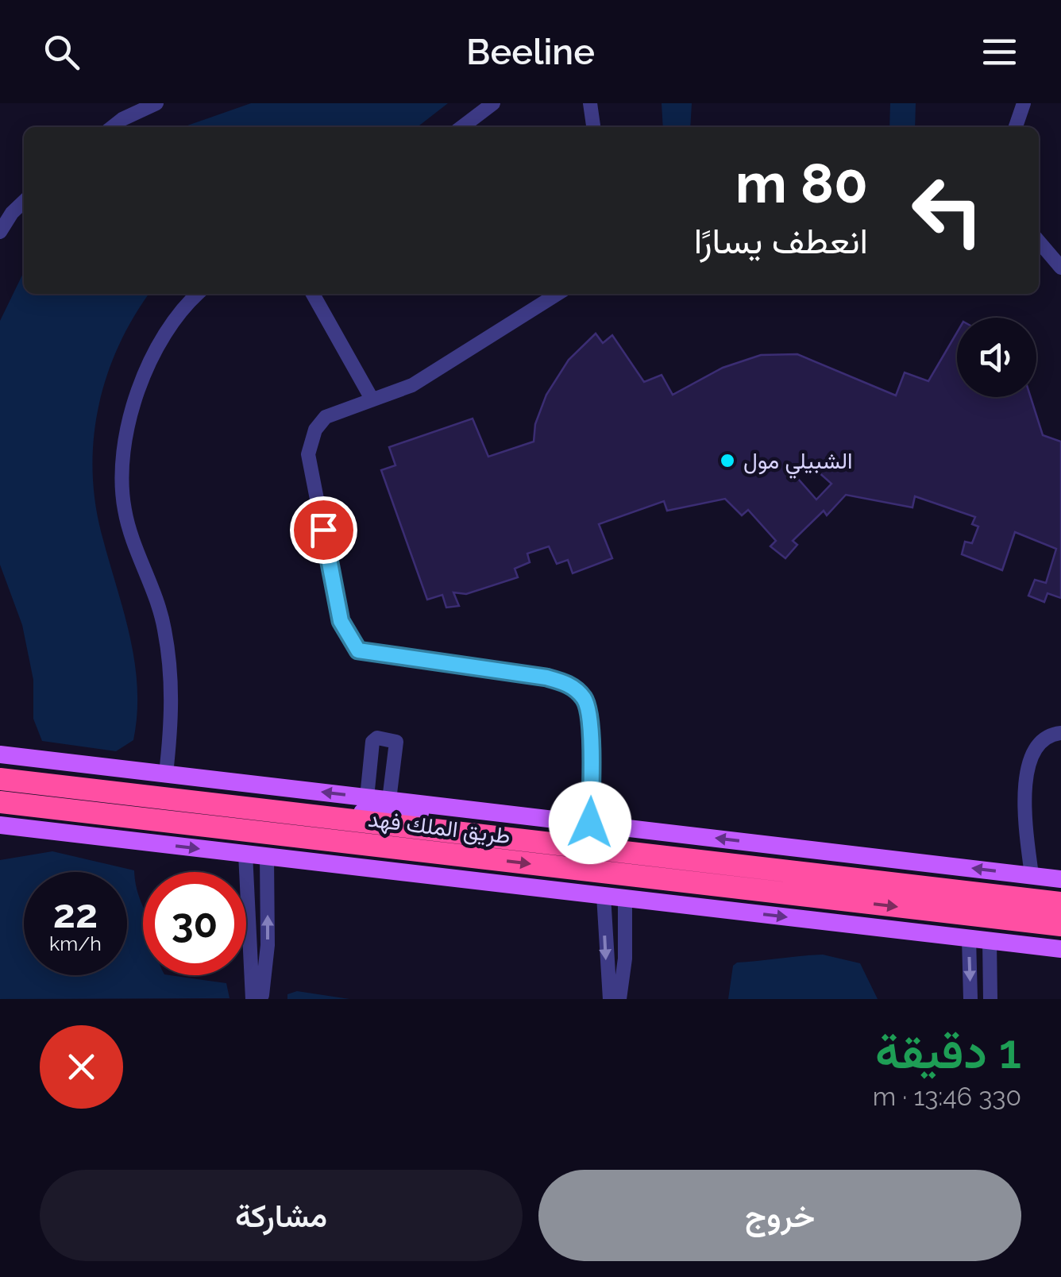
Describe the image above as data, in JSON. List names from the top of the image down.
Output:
{
  "streets": {
    "highway": ["طريق الملك فهد"]
  },
  "places": ["الشبيلي مول"],
  "page": {
    "header": "Beeline",
    "turn": ["80 m", "انعطف يسارًا"],
    "speed": "22 km/h",
    "limit": "30",
    "heading": ["1 دقيقة", "330 m · 13:46"],
    "buttons": ["خروج", "مشاركة"]
  }
}
